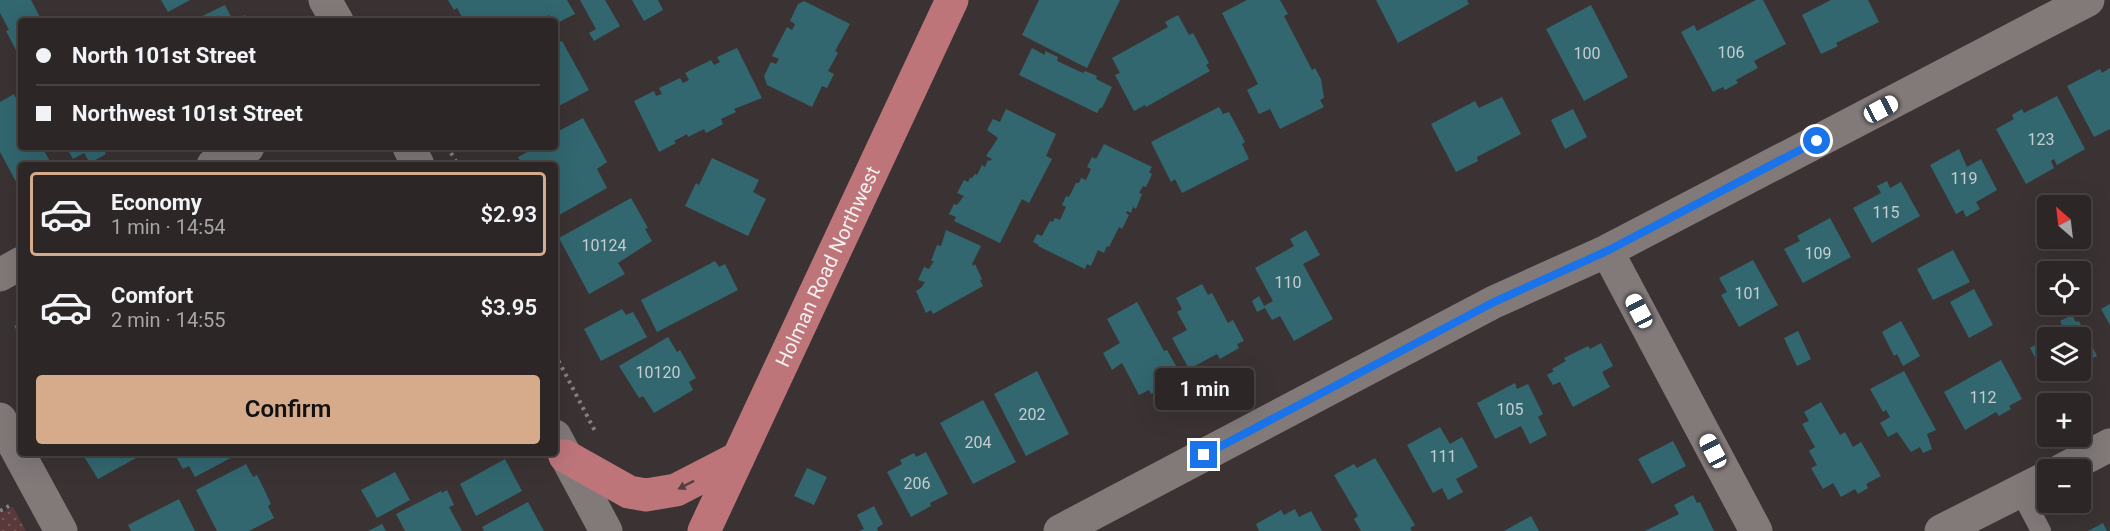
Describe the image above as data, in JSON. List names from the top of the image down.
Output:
{
  "streets": {
    "main road": ["Holman Road Northwest"]
  },
  "house_numbers": [
    "106",
    "100",
    "123",
    "119",
    "115",
    "10124",
    "109",
    "110",
    "101",
    "10120",
    "112",
    "105",
    "202",
    "204",
    "111",
    "206"
  ],
  "north": "top left",
  "page": {
    "banner": ["North 101st Street", "Northwest 101st Street"],
    "list": [
      {
        "name": "Economy",
        "note": "1 min · 14:54",
        "value": "$2.93"
      },
      {
        "name": "Comfort",
        "note": "2 min · 14:55",
        "value": "$3.95"
      }
    ],
    "map_buttons": ["+", "−"],
    "buttons": "Confirm",
    "bubble": "1 min"
  }
}
